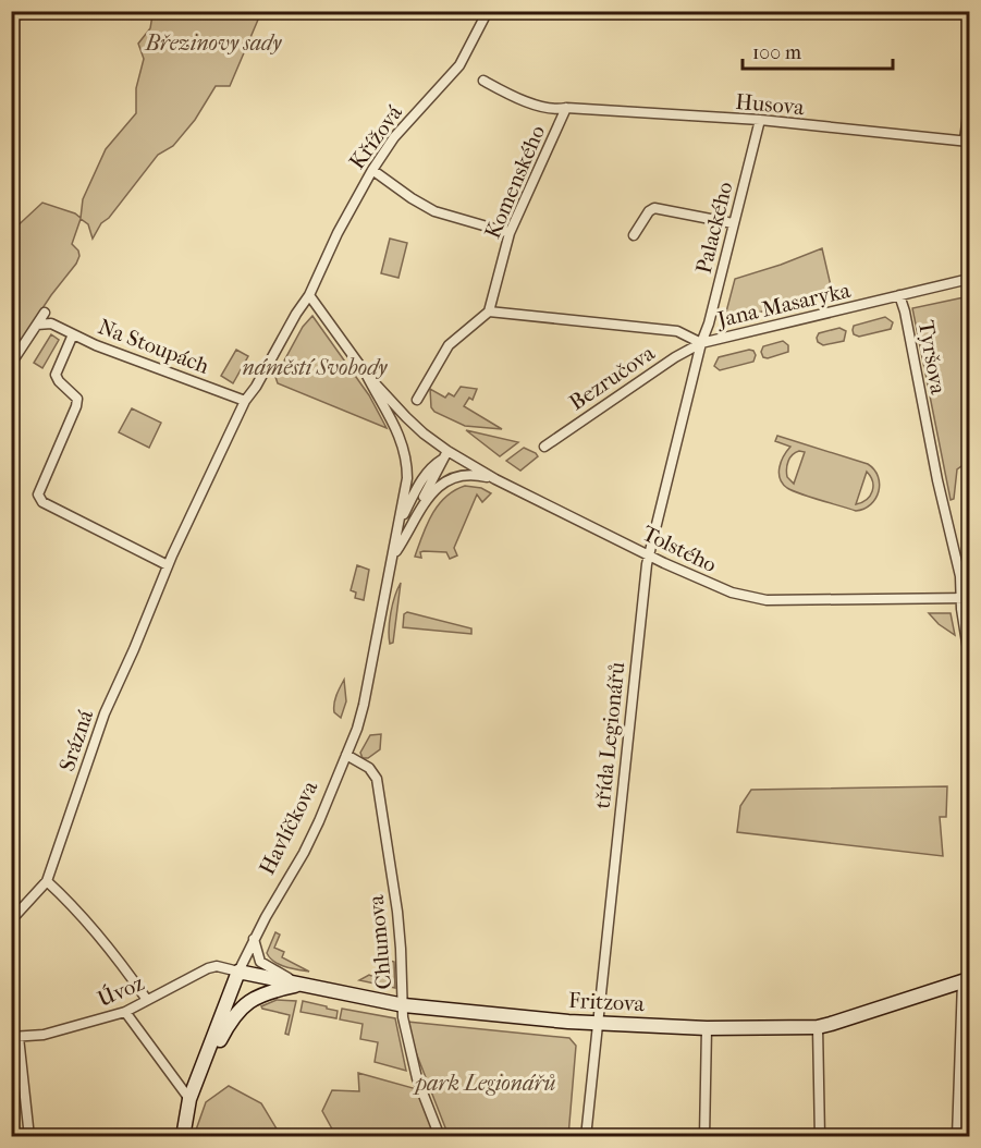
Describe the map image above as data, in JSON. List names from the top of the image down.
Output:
{
  "streets": {
    "street": [
      "Husova",
      "Křížová",
      "Komenského",
      "Palackého",
      "Jana Masaryka",
      "Na Stoupách",
      "Tyršova",
      "Bezručova",
      "Tolstého",
      "třída Legionářů",
      "Srázná",
      "Havlíčkova",
      "Chlumova",
      "Úvoz",
      "Fritzova"
    ]
  },
  "crossings": [
    ["Husova", "Komenského"],
    ["Husova", "Palackého"],
    ["Komenského", "Jana Masaryka"],
    ["Palackého", "Jana Masaryka"],
    ["Palackého", "Bezručova"],
    ["Palackého", "třída Legionářů"],
    ["Jana Masaryka", "Tyršova"],
    ["Jana Masaryka", "Bezručova"],
    ["Jana Masaryka", "třída Legionářů"],
    ["Na Stoupách", "Srázná"],
    ["Tyršova", "Tolstého"],
    ["Bezručova", "třída Legionářů"],
    ["Tolstého", "třída Legionářů"],
    ["Tolstého", "Havlíčkova"],
    ["třída Legionářů", "Fritzova"],
    ["Havlíčkova", "Chlumova"],
    ["Havlíčkova", "Úvoz"],
    ["Havlíčkova", "Fritzova"],
    ["Chlumova", "Fritzova"],
    ["Úvoz", "Fritzova"]
  ],
  "parks": ["Březinovy sady", "náměstí Svobody", "park Legionářů"],
  "scale_bar": "100 m"
}
